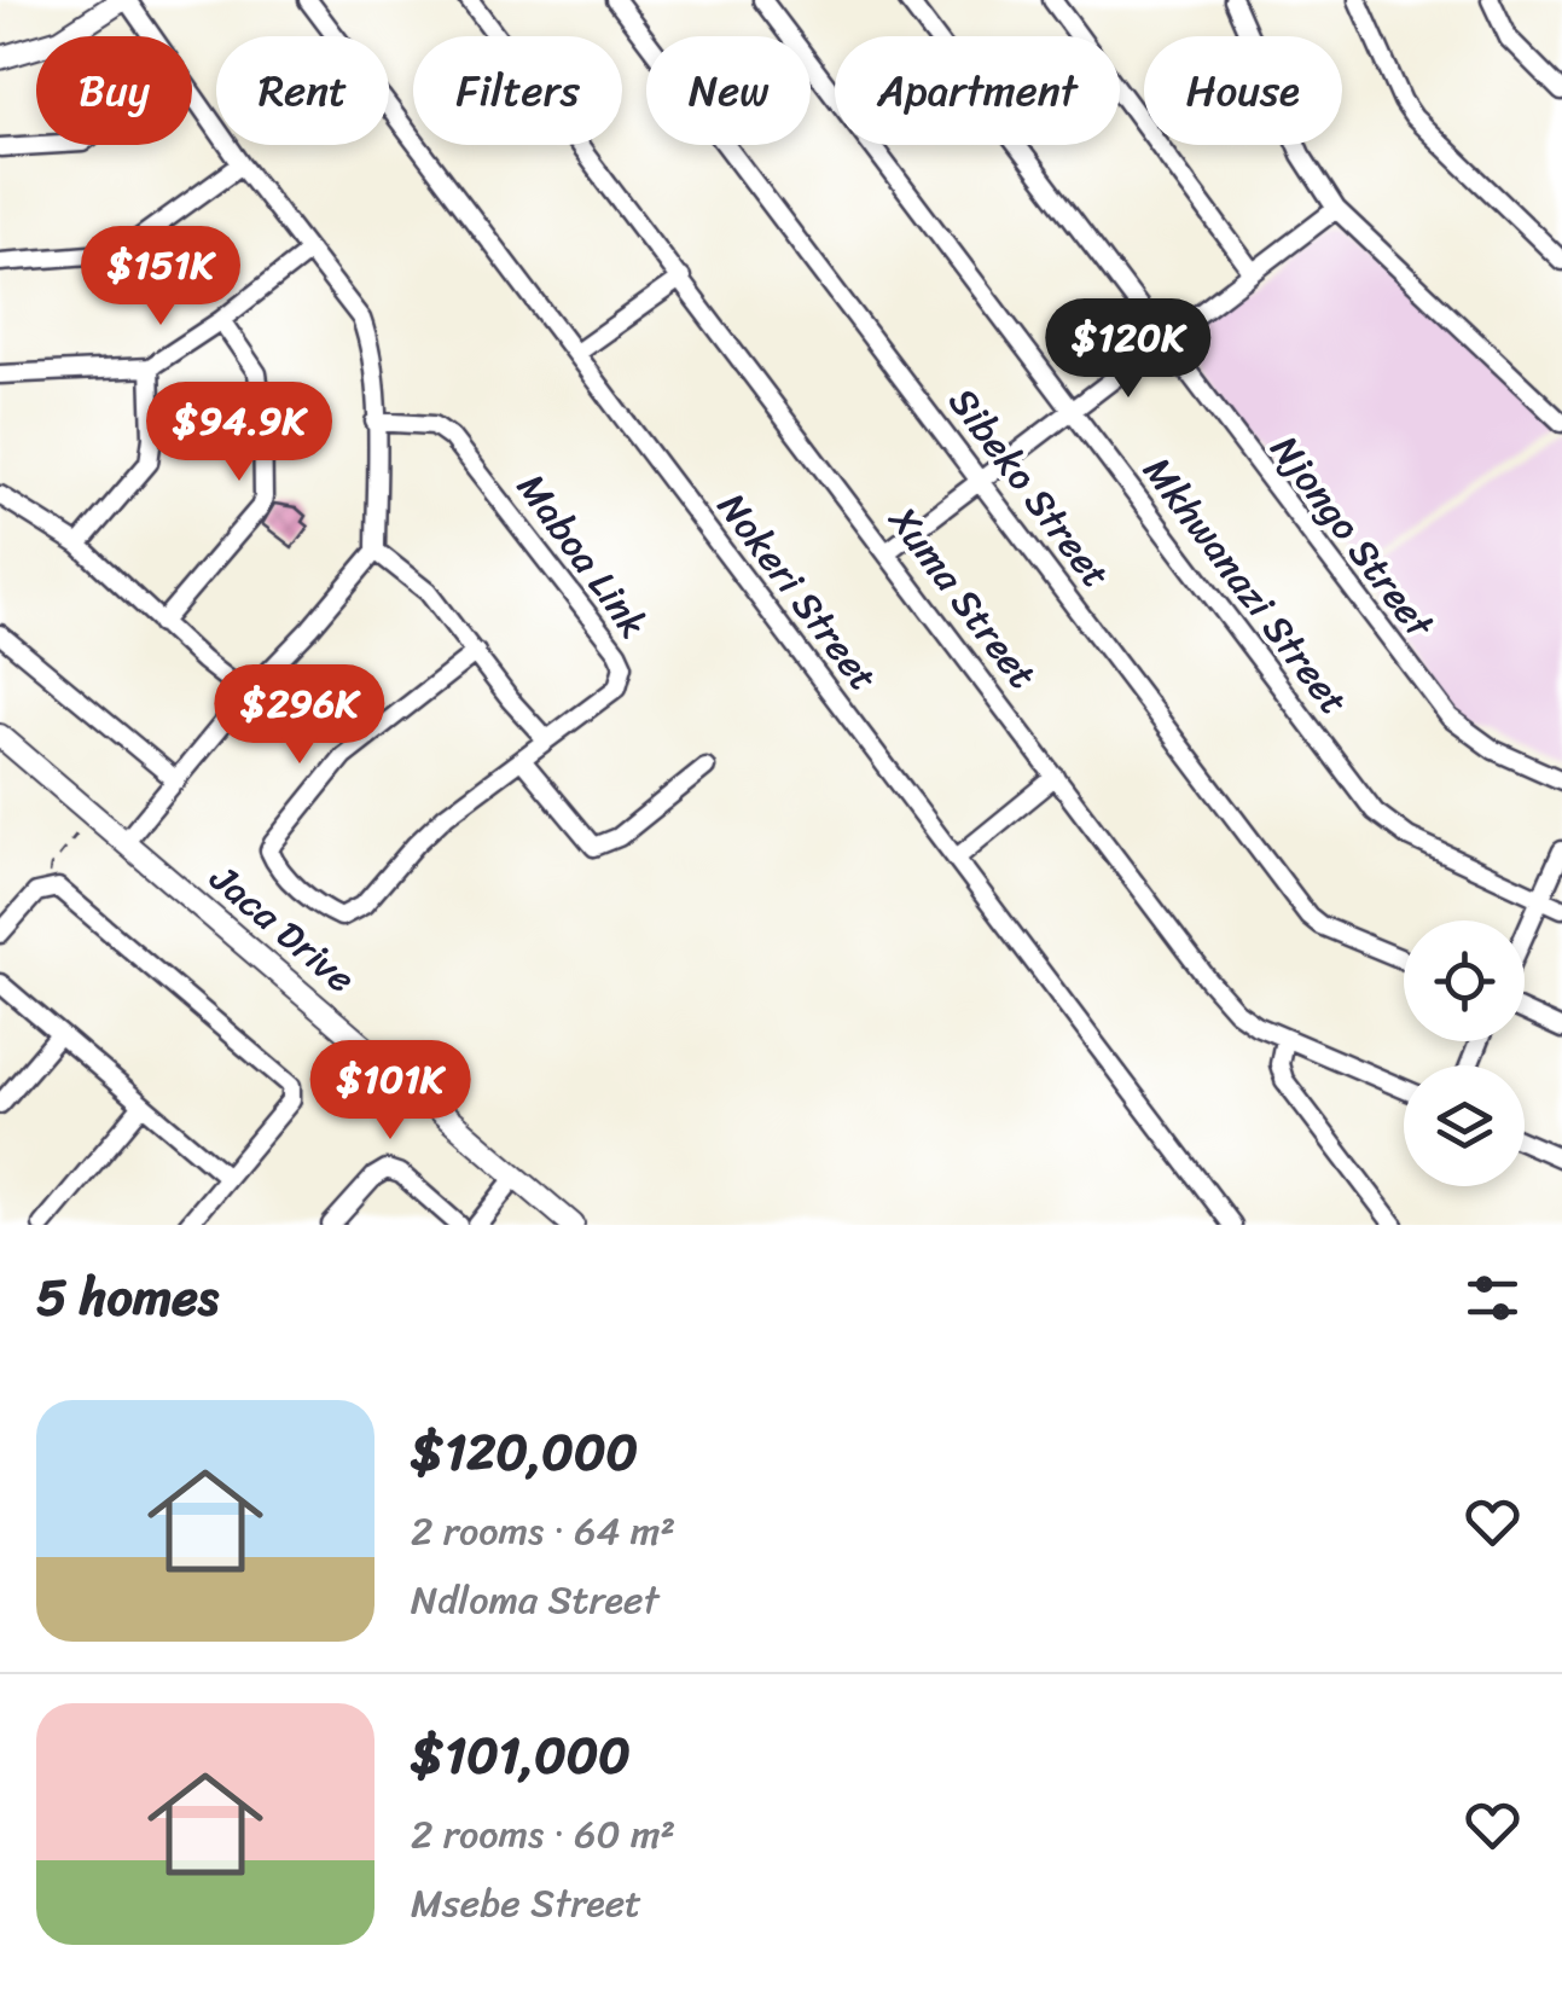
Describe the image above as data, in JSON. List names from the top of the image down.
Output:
{
  "streets": {
    "street": [
      "Sibeko Street",
      "Njongo Street",
      "Maboa Link",
      "Mkhwanazi Street",
      "Nokeri Street",
      "Xuma Street",
      "Jaca Drive"
    ]
  },
  "page": {
    "chip": [
      "Buy",
      "Rent",
      "Filters",
      "New",
      "Apartment",
      "House"
    ],
    "price": [
      "$151K",
      "$120K",
      "$94.9K",
      "$296K",
      "$101K"
    ],
    "heading": "5 homes",
    "list": [
      {
        "name": "$120,000",
        "note": "2 rooms · 64 m² · Ndloma Street"
      },
      {
        "name": "$101,000",
        "note": "2 rooms · 60 m² · Msebe Street"
      }
    ]
  }
}
